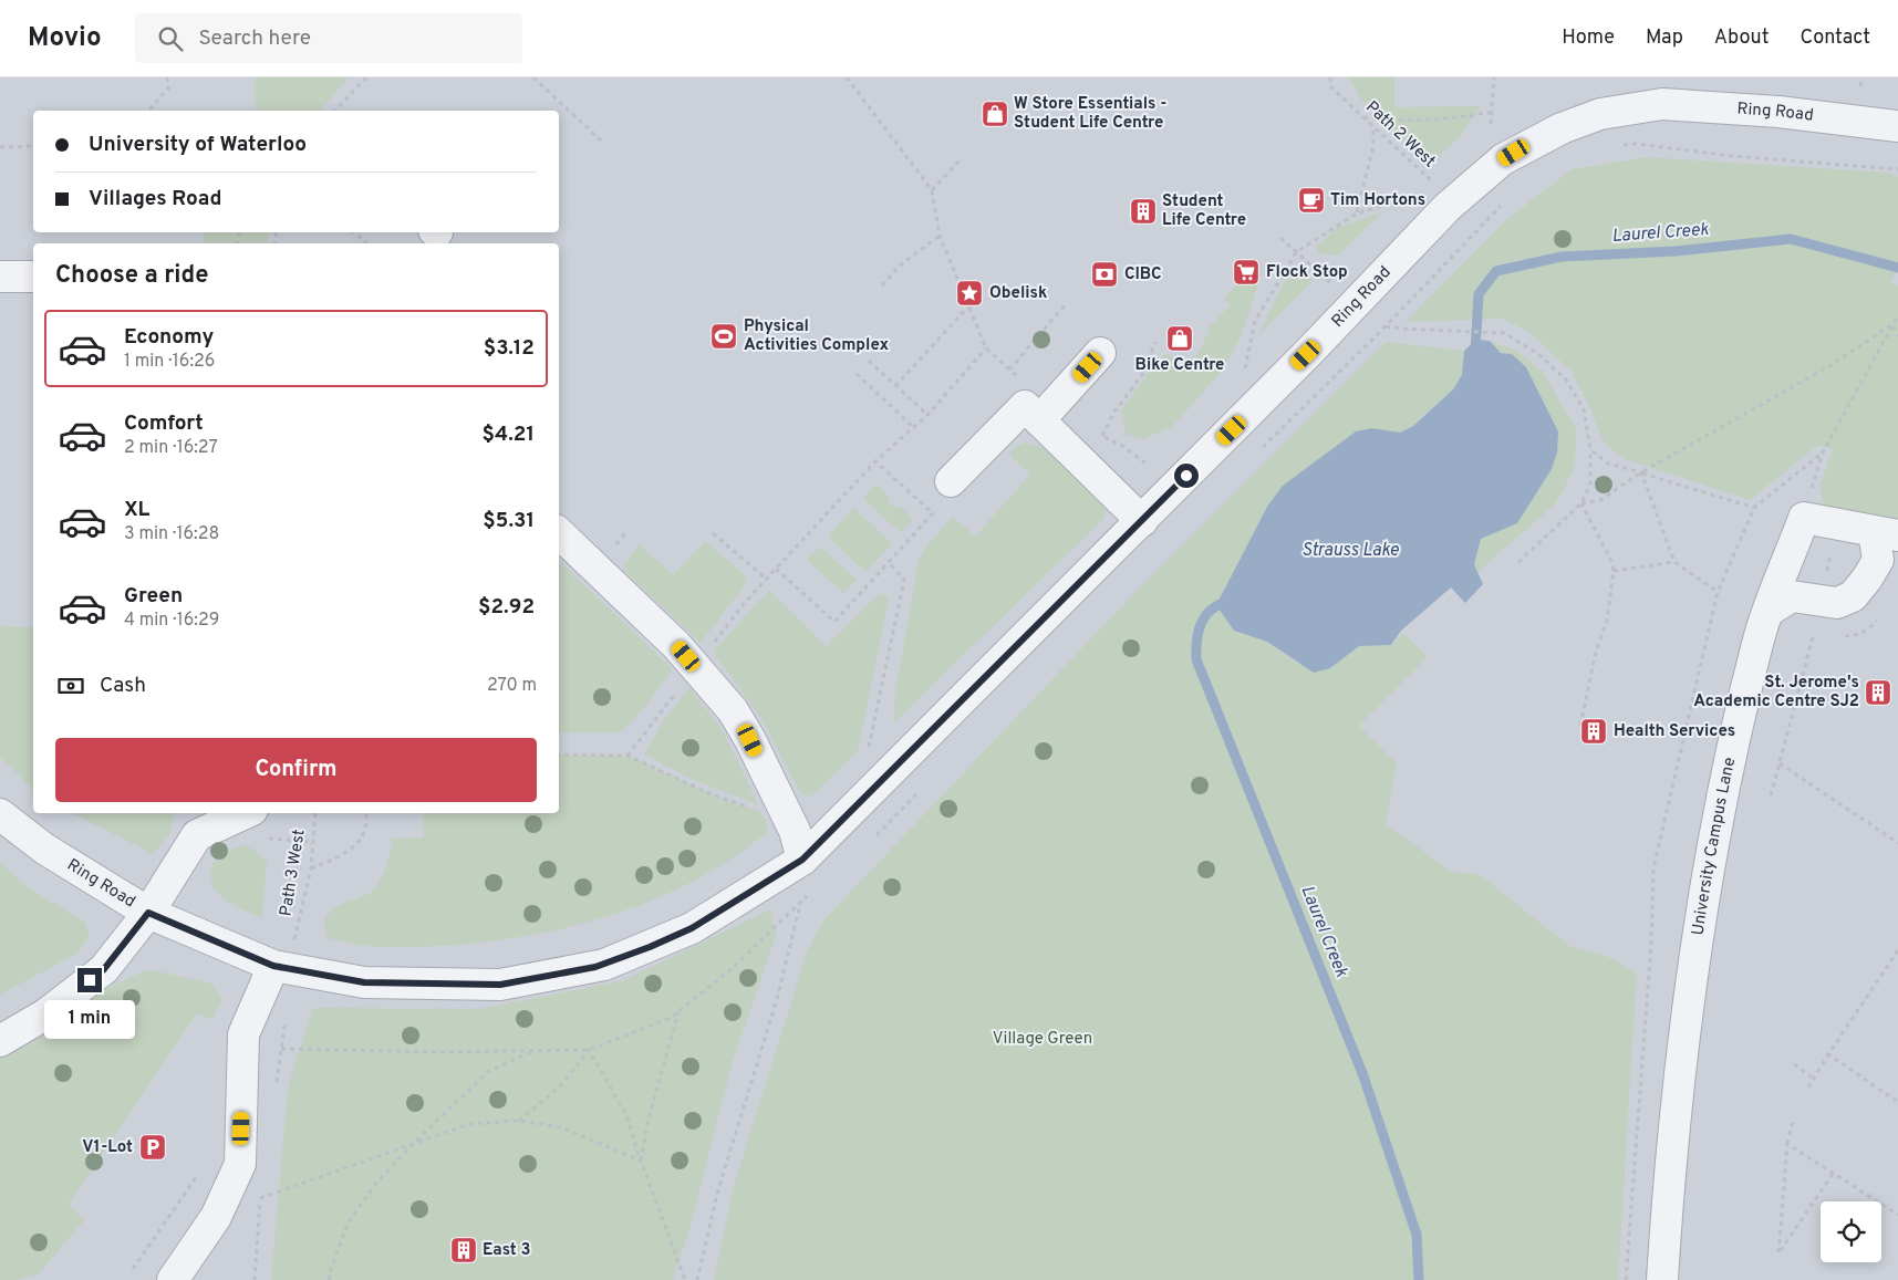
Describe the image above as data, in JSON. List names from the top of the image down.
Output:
{
  "streets": {
    "street": ["Ring Road", "University Campus Lane"],
    "path": ["Path 2 West", "Path 3 West"]
  },
  "water": ["Laurel Creek", "Strauss Lake"],
  "parks": ["Village Green"],
  "places": {
    "shop": ["W Store Essentials - Student Life Centre", "Bike Centre"],
    "cafe": ["Tim Hortons"],
    "building": [
      "Student Life Centre",
      "St. Jerome's Academic Centre SJ2",
      "Health Services",
      "East 3"
    ],
    "supermarket": ["Flock Stop"],
    "bank": ["CIBC"],
    "place": ["Obelisk"],
    "sports": ["Physical Activities Complex"],
    "parking": ["V1-Lot"]
  },
  "page": {
    "header": "Movio",
    "search": "Search here",
    "nav": [
      "Home",
      "Map",
      "About",
      "Contact"
    ],
    "banner": ["University of Waterloo", "Villages Road"],
    "heading": "Choose a ride",
    "list": [
      {
        "name": "Economy",
        "note": "1 min · 16:26",
        "value": "$3.12"
      },
      {
        "name": "Comfort",
        "note": "2 min · 16:27",
        "value": "$4.21"
      },
      {
        "name": "XL",
        "note": "3 min · 16:28",
        "value": "$5.31"
      },
      {
        "name": "Green",
        "note": "4 min · 16:29",
        "value": "$2.92"
      }
    ],
    "pay": ["Cash", "270 m"],
    "buttons": "Confirm",
    "bubble": "1 min"
  }
}
